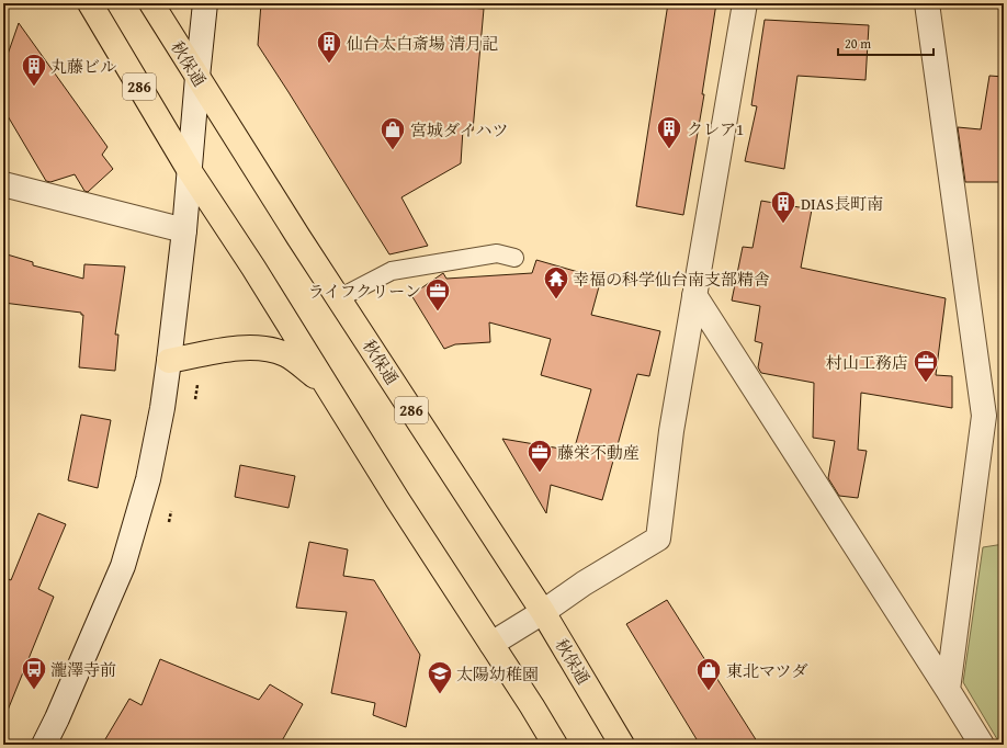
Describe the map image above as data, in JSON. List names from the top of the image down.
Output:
{
  "streets": {
    "highway": ["秋保通", "286"]
  },
  "places": {
    "building": [
      "仙台太白斎場 清月記",
      "丸藤ビル",
      "クレア1",
      "DIAS長町南"
    ],
    "shop": ["宮城ダイハツ", "東北マツダ"],
    "temple": ["幸福の科学仙台南支部精舎"],
    "office": ["ライフクリーン", "村山工務店", "藤栄不動産"],
    "bus stop": ["瀧澤寺前"],
    "school or university": ["太陽幼稚園"]
  },
  "scale_bar": "20 m"
}
